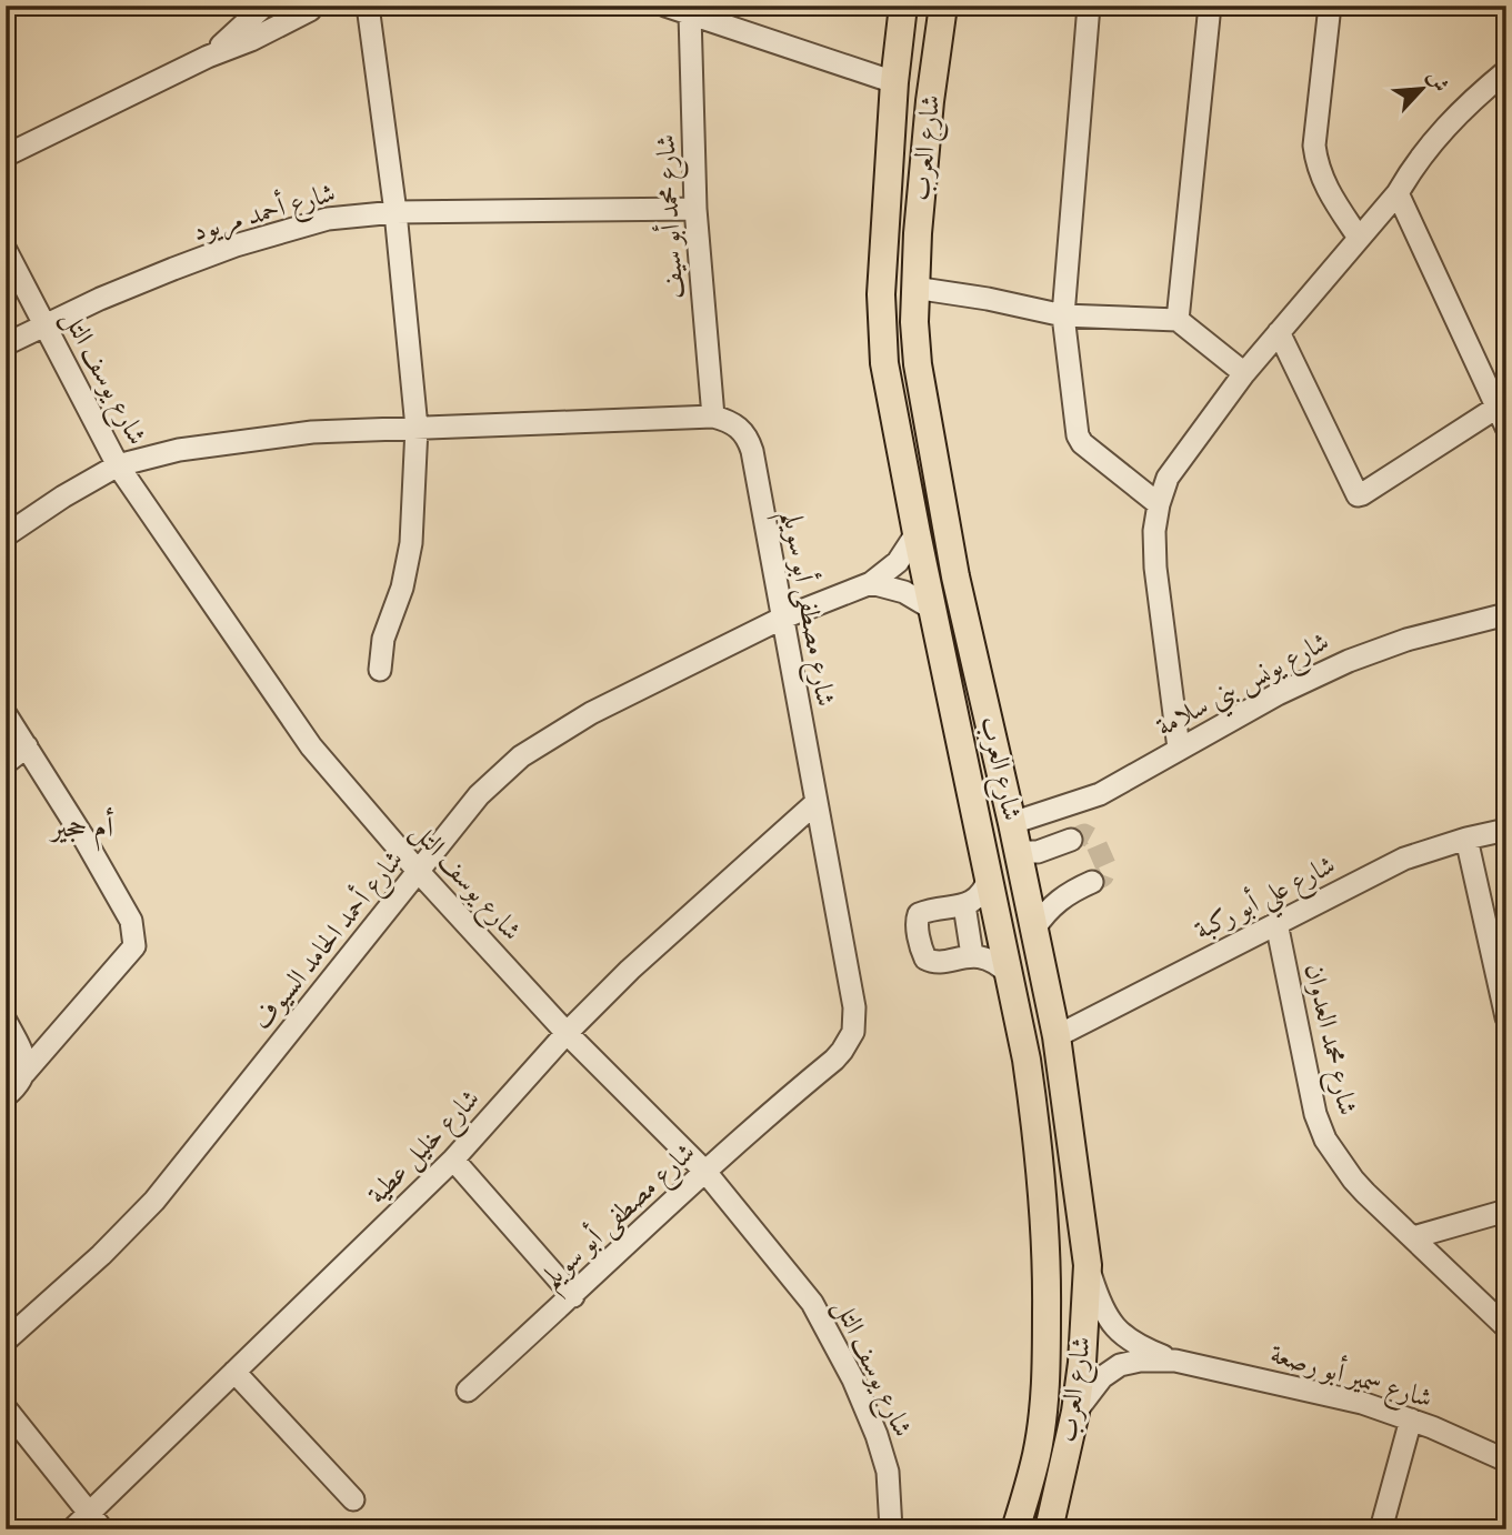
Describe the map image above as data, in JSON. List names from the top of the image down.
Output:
{
  "streets": {
    "main road": ["شارع العرب"],
    "street": [
      "شارع أحمد مريود",
      "شارع محمد أبو سيف",
      "شارع يوسف التل",
      "شارع مصطفى أبو سويلم",
      "شارع يونس بني سلامة",
      "شارع علي أبو ركبة",
      "شارع أحمد الحامد السيوف",
      "شارع محمد العدوان",
      "شارع خليل عطية",
      "شارع سمير أبو رصعة"
    ]
  },
  "crossings": [
    ["شارع العرب", "شارع يونس بني سلامة"],
    ["شارع العرب", "شارع علي أبو ركبة"],
    ["شارع العرب", "شارع أحمد الحامد السيوف"],
    ["شارع العرب", "شارع سمير أبو رصعة"],
    ["شارع أحمد مريود", "شارع محمد أبو سيف"],
    ["شارع أحمد مريود", "شارع يوسف التل"],
    ["شارع محمد أبو سيف", "شارع مصطفى أبو سويلم"],
    ["شارع يوسف التل", "شارع مصطفى أبو سويلم"],
    ["شارع يوسف التل", "شارع أحمد الحامد السيوف"],
    ["شارع يوسف التل", "شارع خليل عطية"],
    ["شارع مصطفى أبو سويلم", "شارع أحمد الحامد السيوف"],
    ["شارع مصطفى أبو سويلم", "شارع خليل عطية"],
    ["شارع علي أبو ركبة", "شارع محمد العدوان"]
  ],
  "districts": ["أم حجير"],
  "north": "top right"
}
